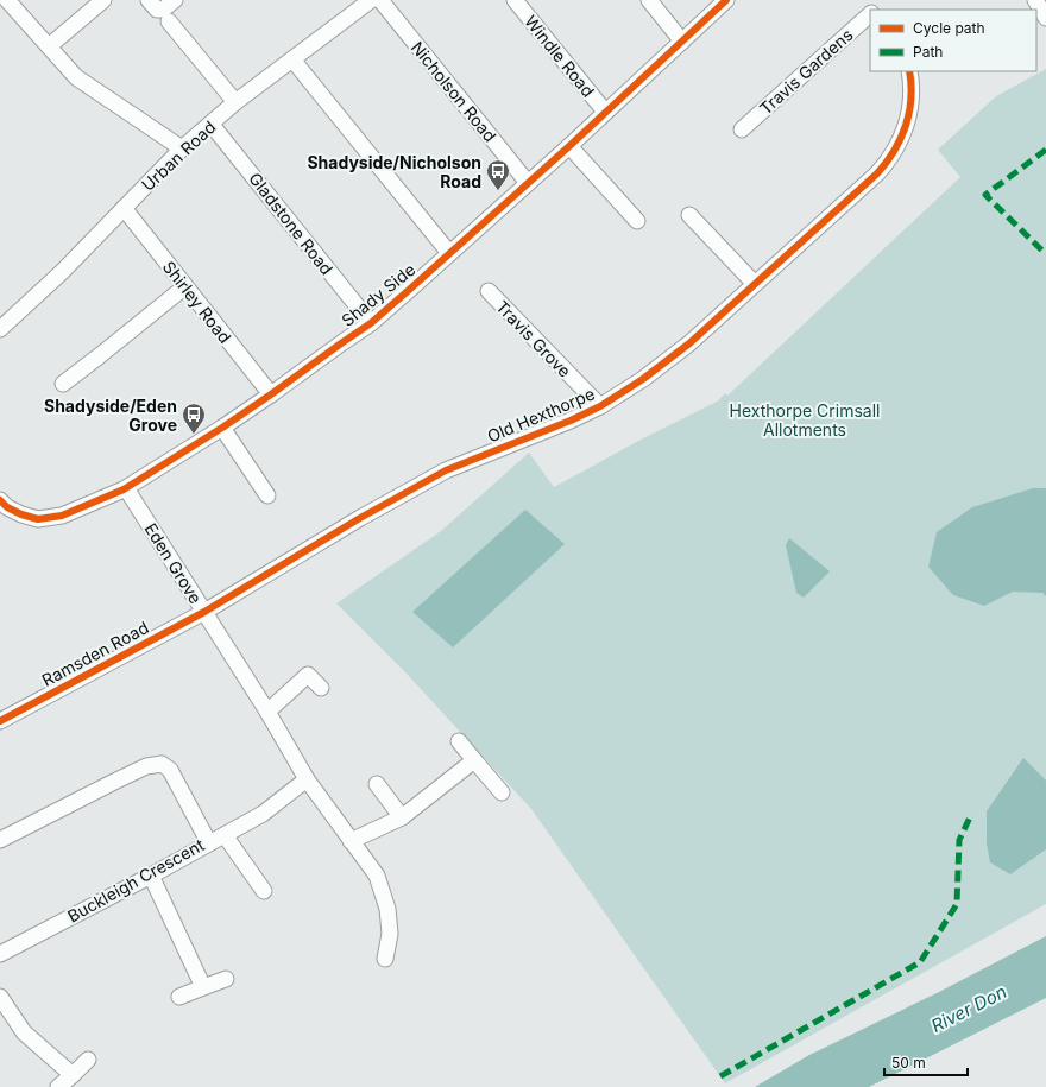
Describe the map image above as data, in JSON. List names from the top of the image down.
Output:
{
  "streets": {
    "street": [
      "Windle Road",
      "Travis Gardens",
      "Nicholson Road",
      "Urban Road",
      "Gladstone Road",
      "Shady Side",
      "Shirley Road",
      "Travis Grove",
      "Old Hexthorpe",
      "Eden Grove",
      "Ramsden Road",
      "Buckleigh Crescent"
    ]
  },
  "crossings": [
    ["Windle Road", "Shady Side"],
    ["Nicholson Road", "Shady Side"],
    ["Urban Road", "Gladstone Road"],
    ["Urban Road", "Shirley Road"],
    ["Gladstone Road", "Shady Side"],
    ["Shady Side", "Shirley Road"],
    ["Shady Side", "Eden Grove"],
    ["Travis Grove", "Old Hexthorpe"],
    ["Old Hexthorpe", "Eden Grove"],
    ["Old Hexthorpe", "Ramsden Road"],
    ["Eden Grove", "Ramsden Road"]
  ],
  "water": ["River Don"],
  "parks": ["Hexthorpe Crimsall Allotments"],
  "places": {
    "bus stop": ["Shadyside/Nicholson Road", "Shadyside/Eden Grove"]
  },
  "legend": ["Cycle path", "Path"],
  "scale_bar": "50 m"
}
